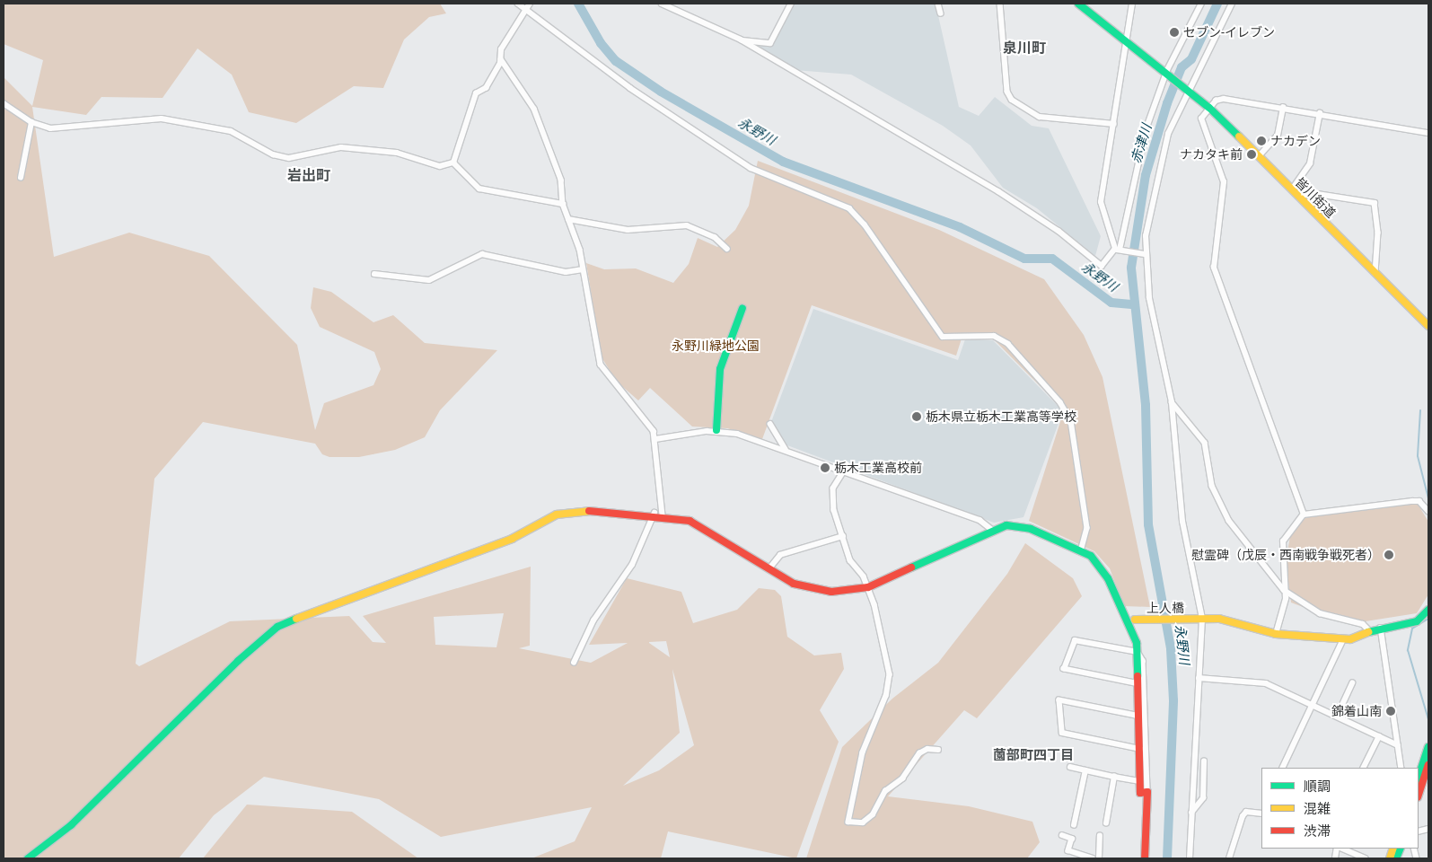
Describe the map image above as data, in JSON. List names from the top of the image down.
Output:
{
  "streets": {
    "street": ["皆川街道", "上人橋"]
  },
  "districts": ["泉川町", "岩出町", "薗部町四丁目"],
  "water": ["永野川", "赤津川"],
  "parks": ["永野川緑地公園"],
  "places": [
    "セブン-イレブン",
    "ナカデン",
    "ナカタキ前",
    "栃木県立栃木工業高等学校",
    "栃木工業高校前",
    "慰霊碑（戊辰・西南戦争戦死者）",
    "錦着山南"
  ],
  "legend": ["順調", "混雑", "渋滞"]
}
